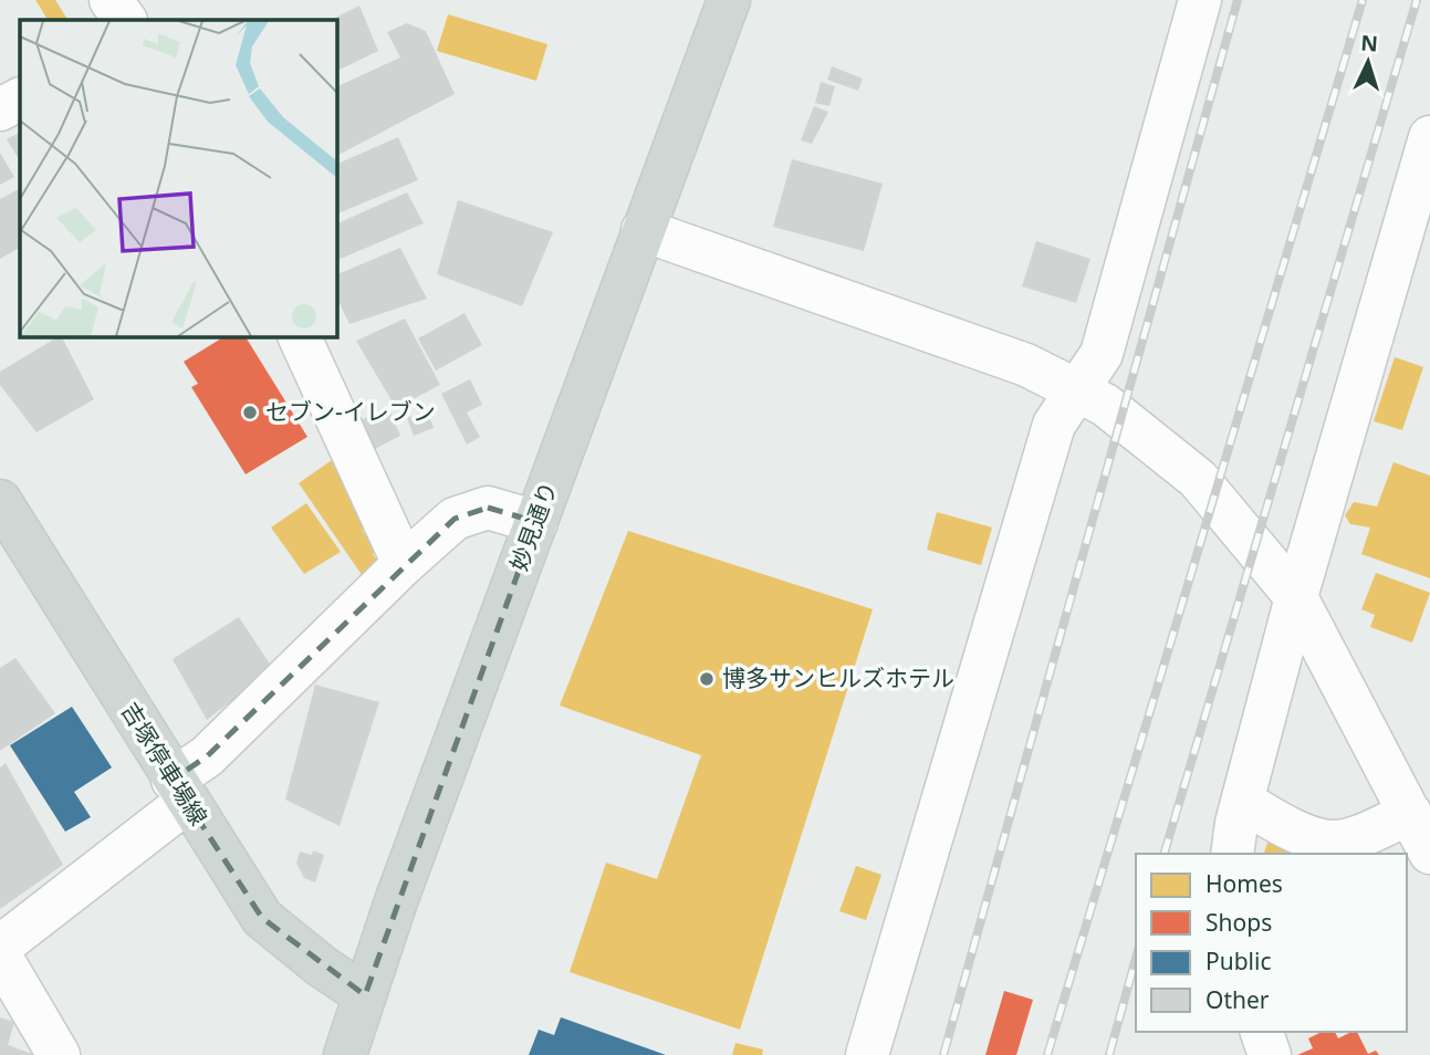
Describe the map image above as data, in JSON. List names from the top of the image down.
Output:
{
  "streets": {
    "main road": ["妙見通り", "吉塚停車場線"]
  },
  "crossings": [
    ["妙見通り", "吉塚停車場線"]
  ],
  "places": ["セブン-イレブン", "博多サンヒルズホテル"],
  "legend": [
    "Homes",
    "Shops",
    "Public",
    "Other"
  ],
  "north": "top"
}
